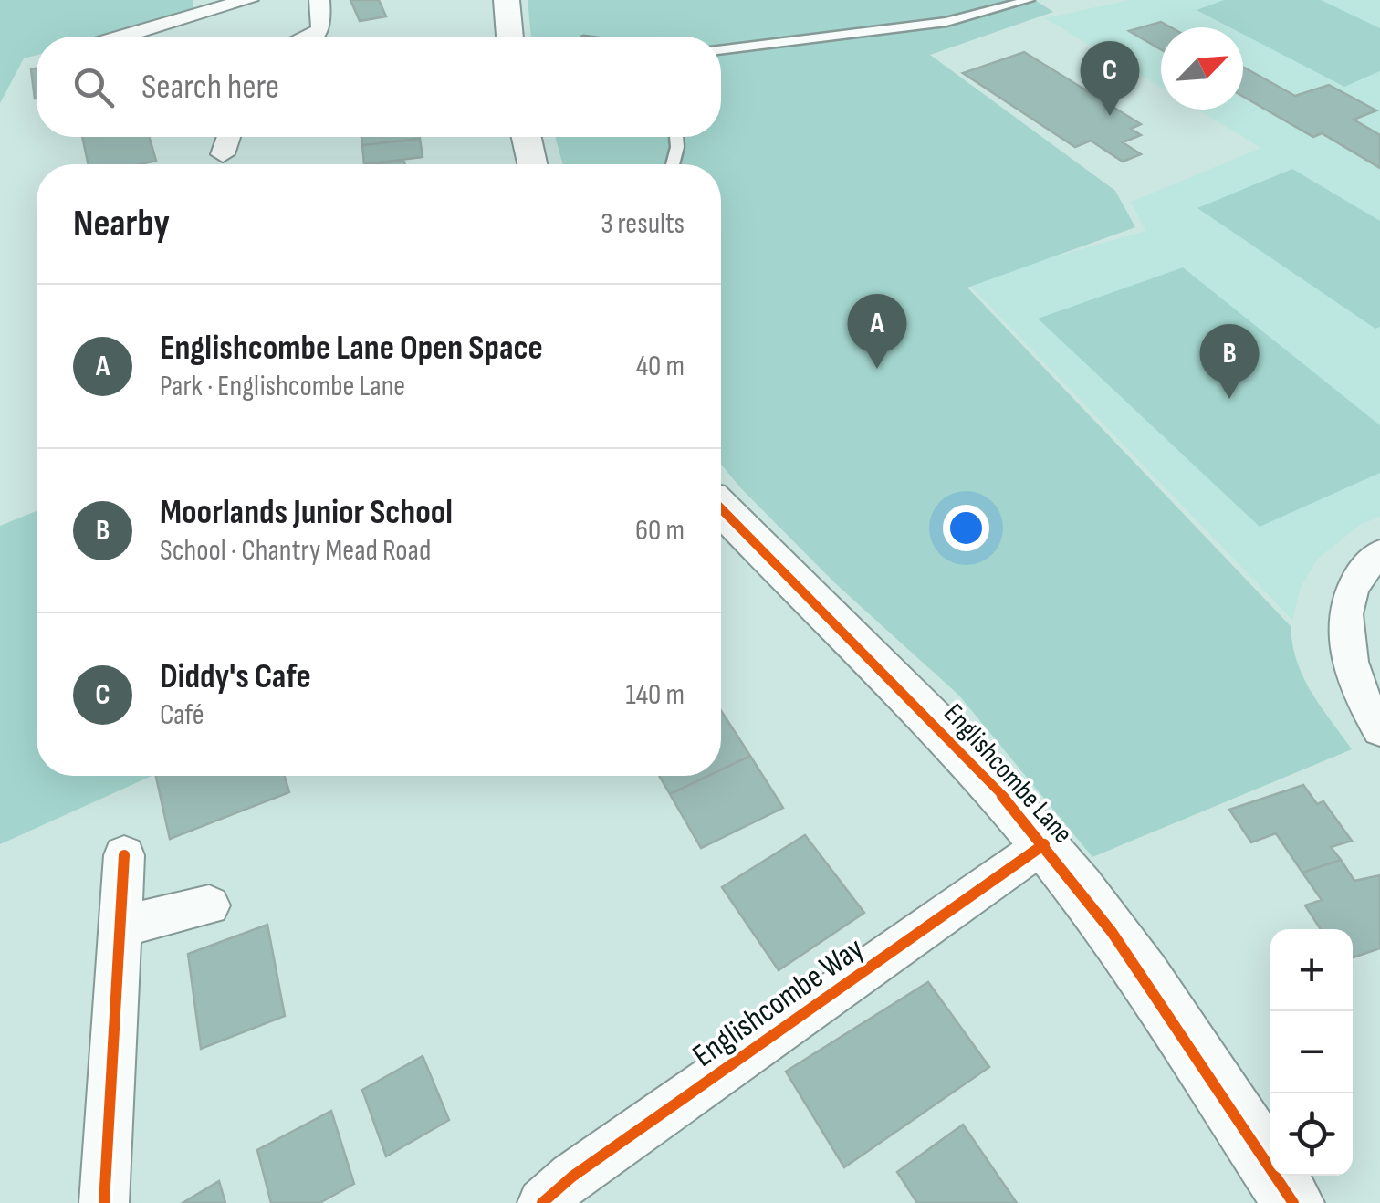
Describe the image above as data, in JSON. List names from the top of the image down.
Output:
{
  "streets": {
    "street": ["Englishcombe Lane", "Englishcombe Way"]
  },
  "crossings": [
    ["Englishcombe Lane", "Englishcombe Way"]
  ],
  "north": "top right",
  "page": {
    "search": "Search here",
    "pins": ["C", "A", "B"],
    "heading": ["Nearby", "3 results"],
    "list": [
      {
        "mark": "A",
        "name": "Englishcombe Lane Open Space",
        "note": "Park · Englishcombe Lane",
        "value": "40 m"
      },
      {
        "mark": "B",
        "name": "Moorlands Junior School",
        "note": "School · Chantry Mead Road",
        "value": "60 m"
      },
      {
        "mark": "C",
        "name": "Diddy's Cafe",
        "note": "Café",
        "value": "140 m"
      }
    ],
    "map_buttons": ["+", "−"]
  }
}
